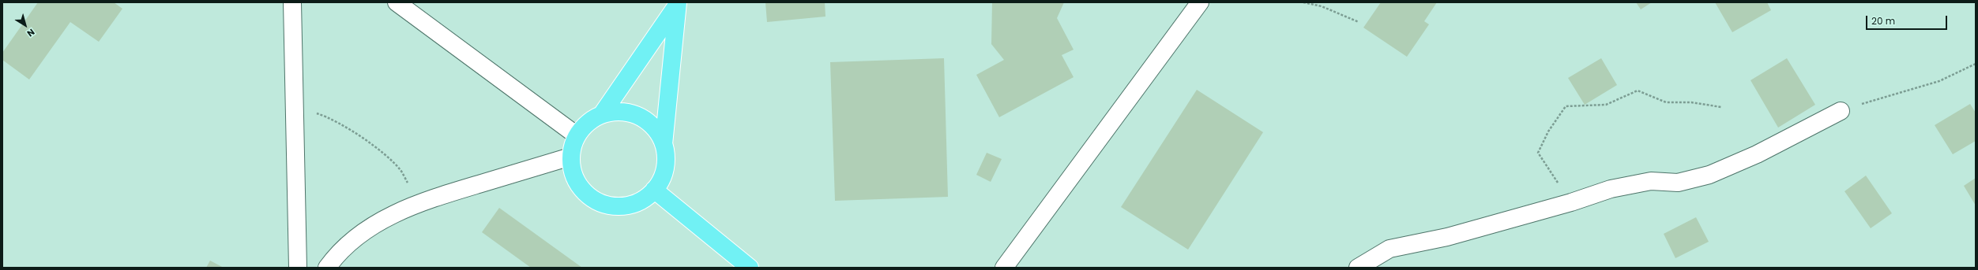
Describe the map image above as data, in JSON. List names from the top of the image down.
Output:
{
  "scale_bar": "20 m",
  "north": "bottom right"
}
